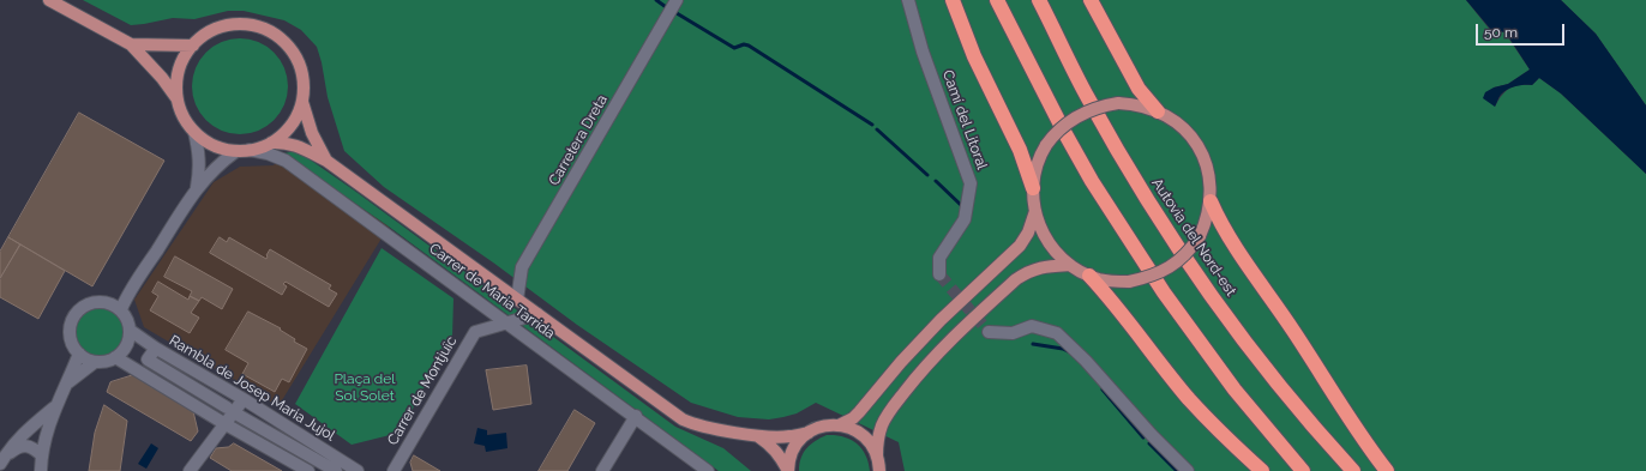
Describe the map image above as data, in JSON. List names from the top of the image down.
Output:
{
  "streets": {
    "highway": ["Autovia del Nord-est"],
    "main road": ["Carrer de Maria Tarrida"],
    "street": [
      "Camí del Litoral",
      "Carretera Dreta",
      "Rambla de Josep Maria Jujol",
      "Carrer de Montjuïc"
    ]
  },
  "crossings": [
    ["Carretera Dreta", "Carrer de Maria Tarrida"],
    ["Carrer de Maria Tarrida", "Carrer de Montjuïc"]
  ],
  "parks": ["Plaça del Sol Solet"],
  "scale_bar": "50 m"
}
